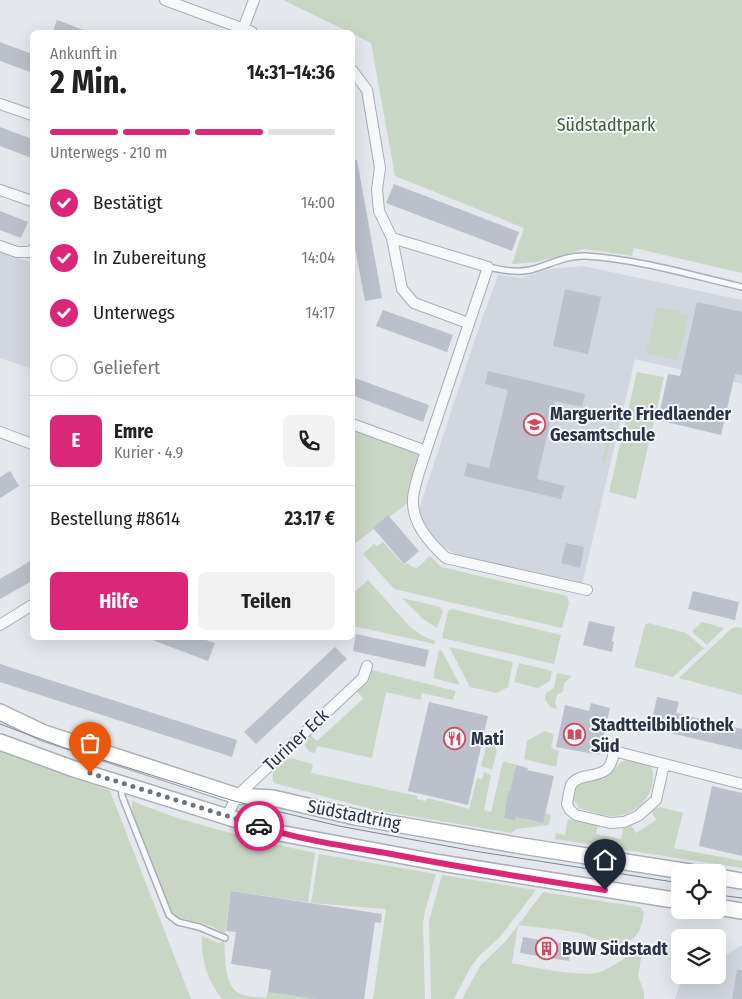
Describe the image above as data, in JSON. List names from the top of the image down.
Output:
{
  "streets": {
    "street": ["Turiner Eck", "Südstadtring"]
  },
  "crossings": [
    ["Turiner Eck", "Südstadtring"]
  ],
  "parks": ["Südstadtpark"],
  "places": {
    "school or university": ["Marguerite Friedlaender Gesamtschule"],
    "library": ["Stadtteilbibliothek Süd"],
    "restaurant": ["Mati"],
    "building": ["BUW Südstadt"]
  },
  "page": {
    "heading": ["2 Min.", "Ankunft in", "14:31–14:36"],
    "panel": [
      "Emre",
      "Kurier · 4.9",
      "Bestellung #8614",
      "23.17 €"
    ],
    "bar": "Unterwegs · 210 m",
    "list": [
      ["Bestätigt", "14:00"],
      ["In Zubereitung", "14:04"],
      ["Unterwegs", "14:17"],
      "Geliefert"
    ],
    "round": "E",
    "buttons": ["Hilfe", "Teilen"]
  }
}
